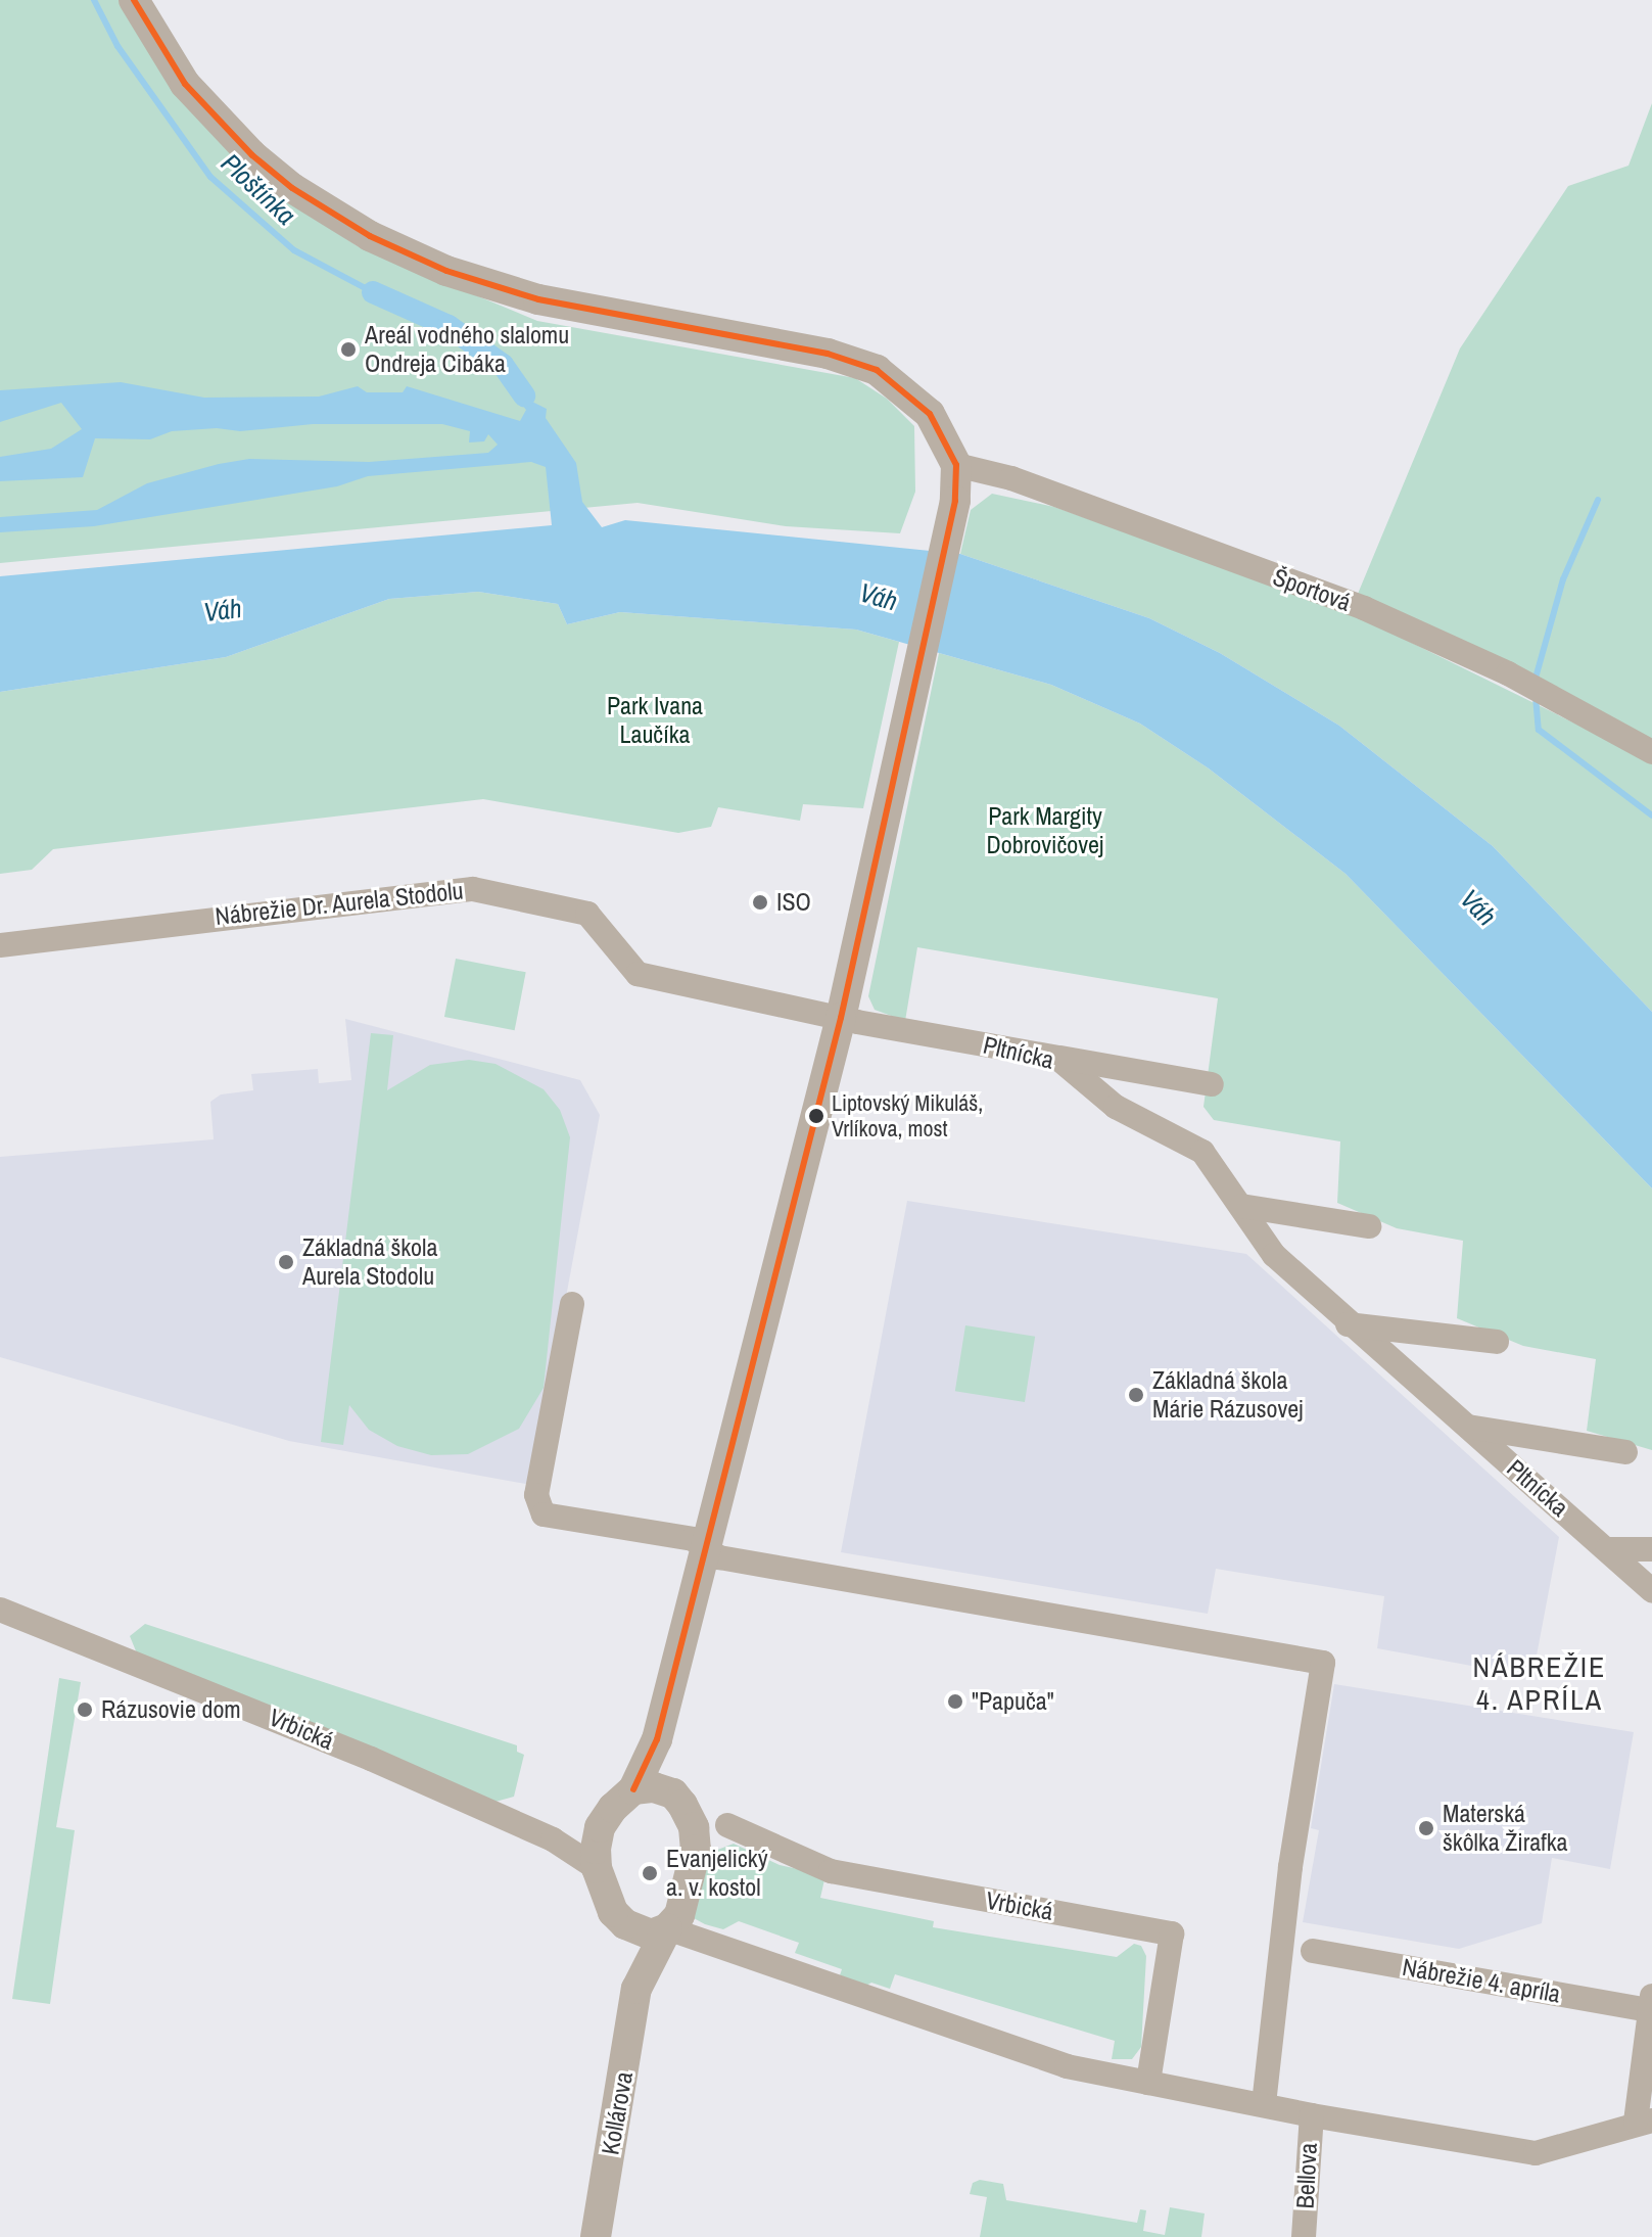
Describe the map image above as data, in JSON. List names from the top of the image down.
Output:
{
  "streets": {
    "street": [
      "Športová",
      "Nábrežie Dr. Aurela Stodolu",
      "Pltnícka",
      "Vrbická",
      "Nábrežie 4. apríla",
      "Kollárova",
      "Bellova"
    ]
  },
  "crossings": [
    ["Nábrežie Dr. Aurela Stodolu", "Pltnícka"],
    ["Vrbická", "Kollárova"]
  ],
  "districts": ["NÁBREŽIE 4. APRÍLA"],
  "water": ["Ploštínka", "Váh"],
  "parks": ["Park Ivana Laučíka", "Park Margity Dobrovičovej"],
  "places": [
    "Areál vodného slalomu Ondreja Cibáka",
    "ISO",
    "Liptovský Mikuláš, Vrlíkova, most",
    "Základná škola Aurela Stodolu",
    "Základná škola Márie Rázusovej",
    "\"Papuča\"",
    "Rázusovie dom",
    "Materská škôlka Žirafka",
    "Evanjelický a. v. kostol"
  ]
}
